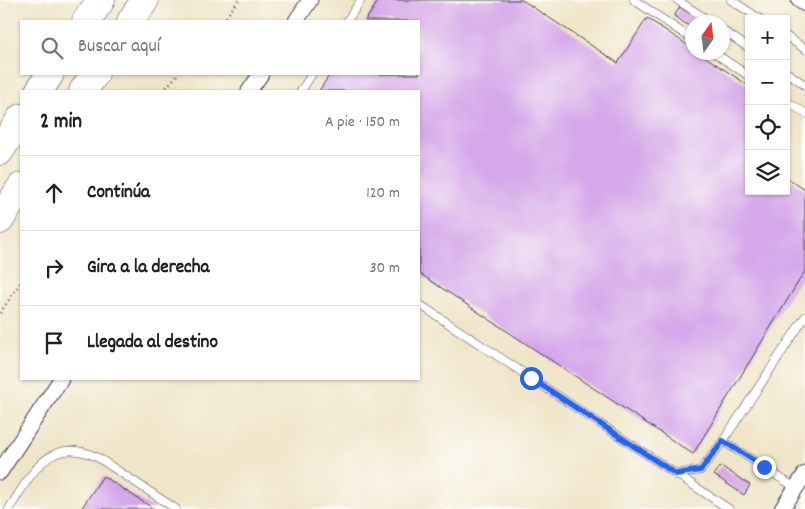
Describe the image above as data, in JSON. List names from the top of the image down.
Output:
{
  "north": "top",
  "page": {
    "map_buttons": ["+", "−"],
    "search": "Buscar aquí",
    "heading": ["2 min", "A pie · 150 m"],
    "list": [
      ["Continúa", "120 m"],
      ["Gira a la derecha", "30 m"],
      "Llegada al destino"
    ]
  }
}
